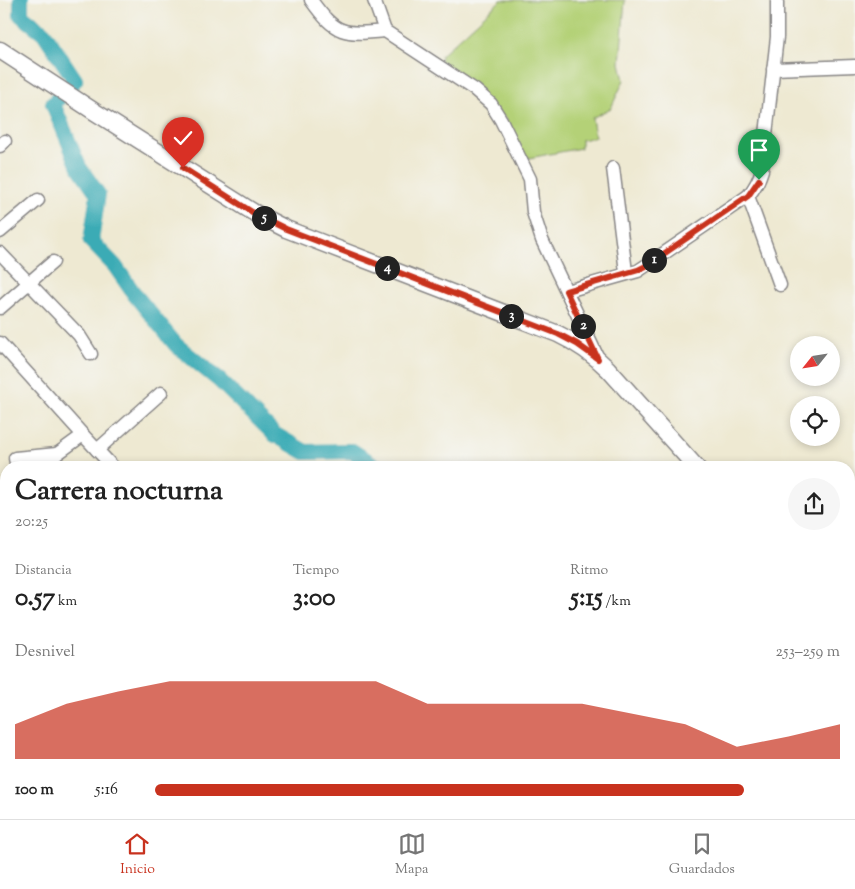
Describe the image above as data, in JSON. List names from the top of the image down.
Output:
{
  "north": "bottom left",
  "page": {
    "pins": [
      "5",
      "1",
      "4",
      "3",
      "2"
    ],
    "heading": ["Carrera nocturna", "20:25"],
    "stats": [
      ["Distancia", "0.57 km"],
      ["Tiempo", "3:00"],
      ["Ritmo", "5:15 /km"]
    ],
    "chart": ["Desnivel", "253–259 m"],
    "list": [
      {
        "name": "100 m",
        "note": "5:16"
      }
    ],
    "tabs": ["Inicio", "Mapa", "Guardados"]
  }
}
